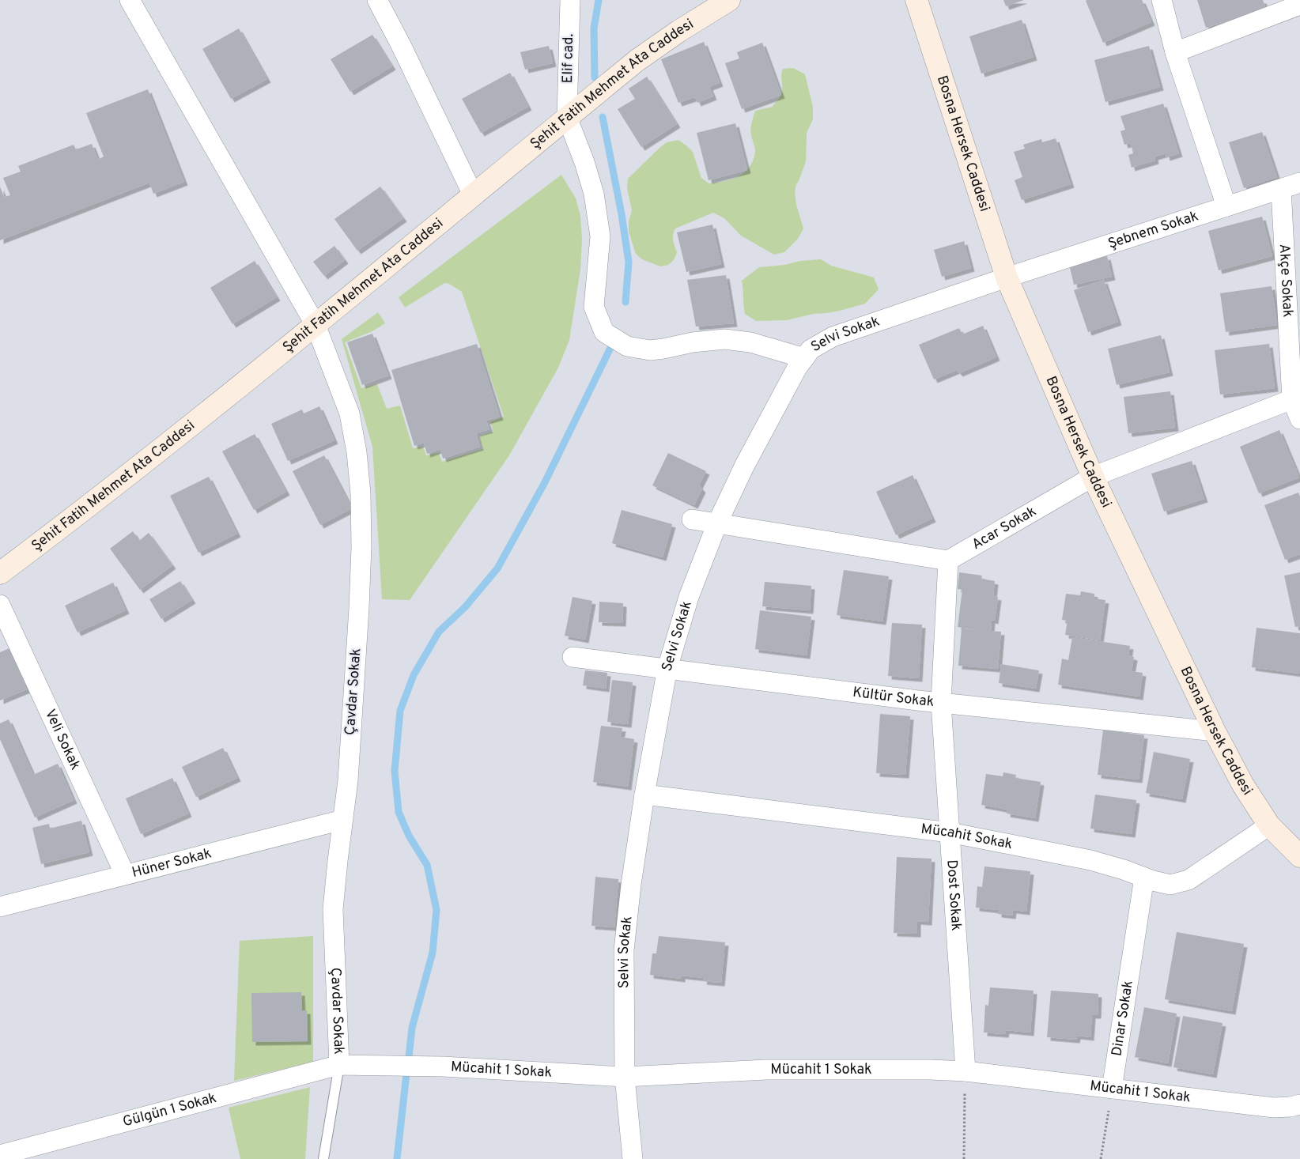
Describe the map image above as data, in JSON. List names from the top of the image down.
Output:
{
  "streets": {
    "main road": ["Şehit Fatih Mehmet Ata Caddesi", "Bosna Hersek Caddesi"],
    "street": [
      "Elif cad.",
      "Şebnem Sokak",
      "Akçe Sokak",
      "Selvi Sokak",
      "Acar Sokak",
      "Çavdar Sokak",
      "Kültür Sokak",
      "Veli Sokak",
      "Mücahit Sokak",
      "Hüner Sokak",
      "Dost Sokak",
      "Dinar Sokak",
      "Mücahit 1 Sokak",
      "Gülgün 1 Sokak"
    ]
  },
  "crossings": [
    ["Elif cad.", "Şehit Fatih Mehmet Ata Caddesi"],
    ["Şehit Fatih Mehmet Ata Caddesi", "Çavdar Sokak"],
    ["Bosna Hersek Caddesi", "Şebnem Sokak"],
    ["Bosna Hersek Caddesi", "Selvi Sokak"],
    ["Bosna Hersek Caddesi", "Acar Sokak"],
    ["Bosna Hersek Caddesi", "Kültür Sokak"],
    ["Bosna Hersek Caddesi", "Mücahit Sokak"],
    ["Şebnem Sokak", "Akçe Sokak"],
    ["Şebnem Sokak", "Selvi Sokak"],
    ["Akçe Sokak", "Acar Sokak"],
    ["Selvi Sokak", "Kültür Sokak"],
    ["Selvi Sokak", "Mücahit Sokak"],
    ["Selvi Sokak", "Mücahit 1 Sokak"],
    ["Acar Sokak", "Dost Sokak"],
    ["Çavdar Sokak", "Hüner Sokak"],
    ["Çavdar Sokak", "Mücahit 1 Sokak"],
    ["Çavdar Sokak", "Gülgün 1 Sokak"],
    ["Kültür Sokak", "Dost Sokak"],
    ["Veli Sokak", "Hüner Sokak"],
    ["Mücahit Sokak", "Dost Sokak"],
    ["Mücahit Sokak", "Dinar Sokak"],
    ["Dost Sokak", "Mücahit 1 Sokak"],
    ["Dinar Sokak", "Mücahit 1 Sokak"],
    ["Mücahit 1 Sokak", "Gülgün 1 Sokak"]
  ]
}
